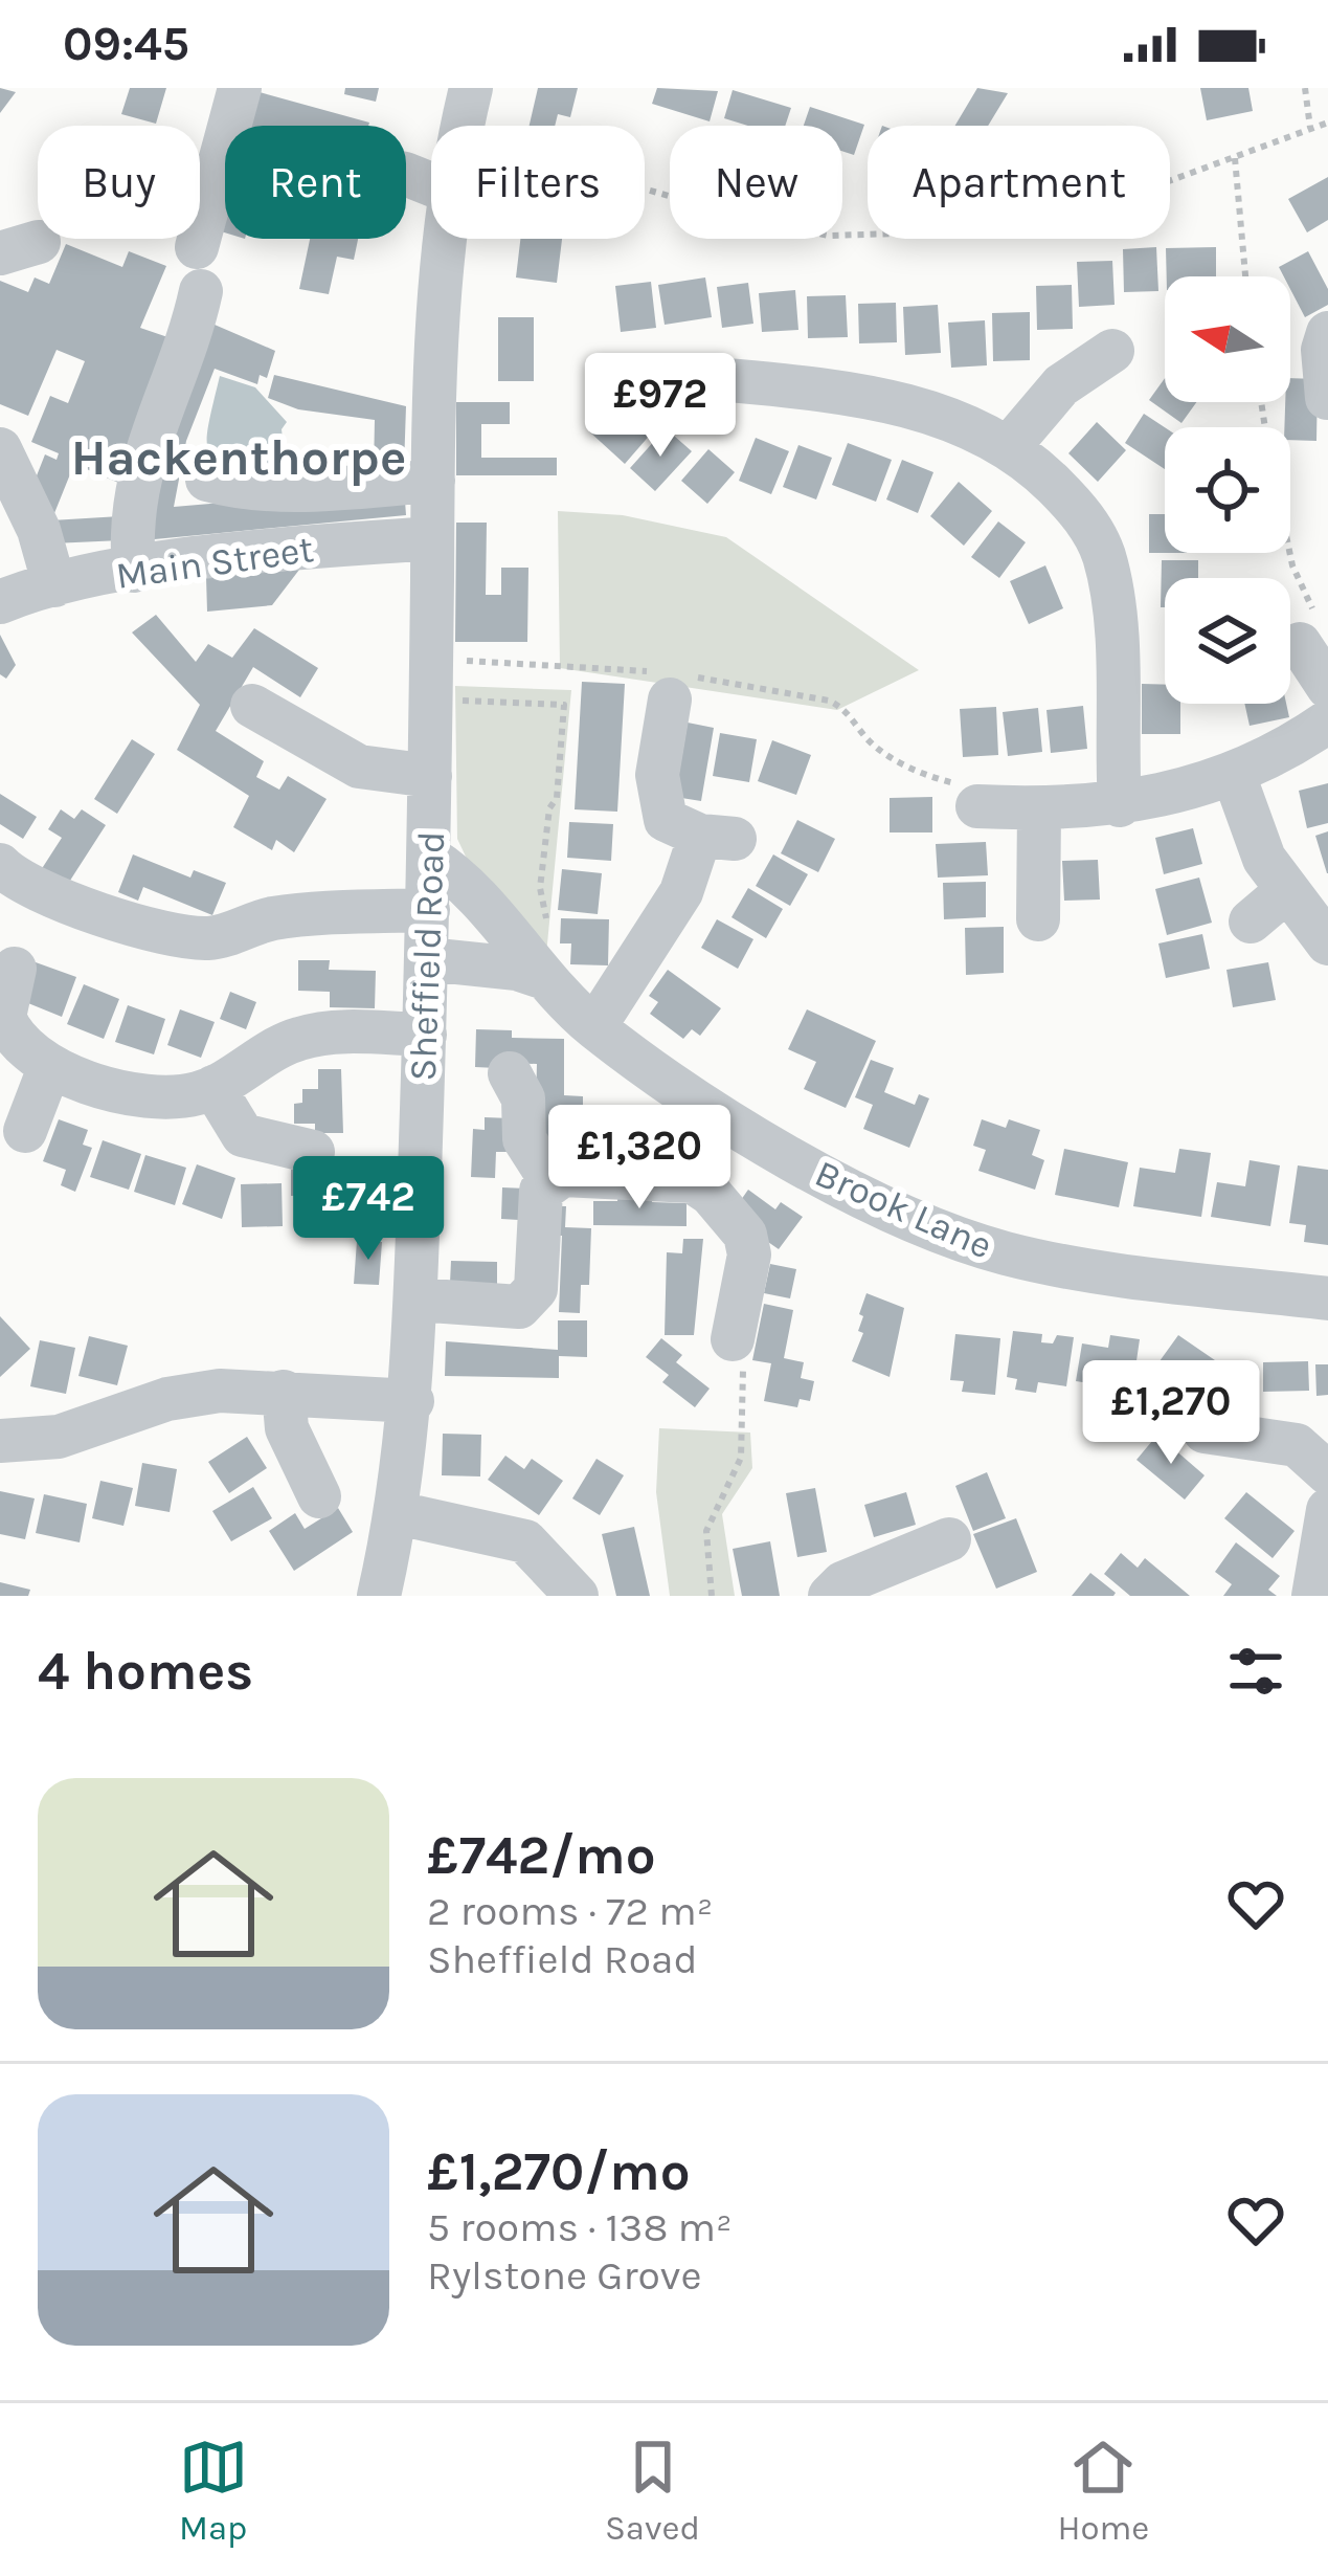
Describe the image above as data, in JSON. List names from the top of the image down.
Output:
{
  "streets": {
    "street": ["Main Street", "Sheffield Road", "Brook Lane"]
  },
  "crossings": [
    ["Main Street", "Sheffield Road"],
    ["Sheffield Road", "Brook Lane"]
  ],
  "districts": ["Hackenthorpe"],
  "north": "left",
  "page": {
    "status": "09:45",
    "chip": [
      "Buy",
      "Rent",
      "Filters",
      "New",
      "Apartment"
    ],
    "price": [
      "£972",
      "£1,320",
      "£742",
      "£1,270"
    ],
    "heading": "4 homes",
    "list": [
      {
        "name": "£742/mo",
        "note": "2 rooms · 72 m² · Sheffield Road"
      },
      {
        "name": "£1,270/mo",
        "note": "5 rooms · 138 m² · Rylstone Grove"
      }
    ],
    "tabs": ["Map", "Saved", "Home"]
  }
}
